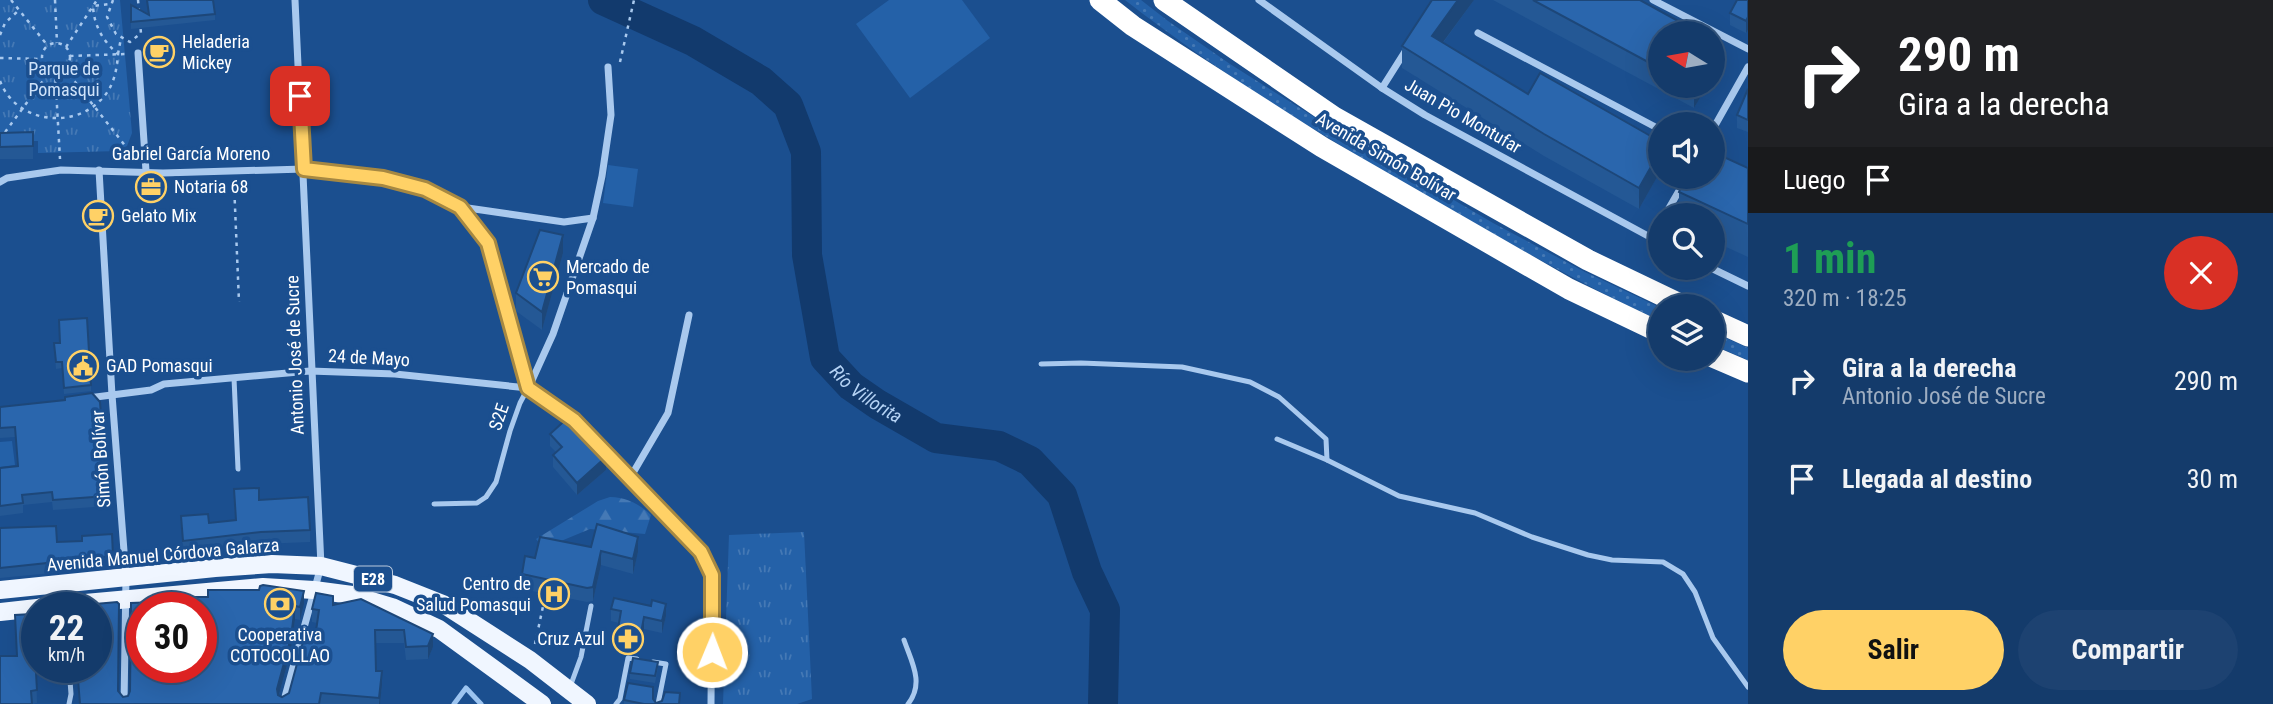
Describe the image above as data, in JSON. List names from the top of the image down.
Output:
{
  "streets": {
    "highway": ["Avenida Simón Bolívar"],
    "main road": ["Avenida Manuel Córdova Galarza", "E28"],
    "street": [
      "Juan Pio Montufar",
      "Gabriel García Moreno",
      "Antonio José de Sucre",
      "24 de Mayo",
      "S2E",
      "Simón Bolívar"
    ]
  },
  "crossings": [
    ["Gabriel García Moreno", "Antonio José de Sucre"],
    ["Gabriel García Moreno", "24 de Mayo"],
    ["Gabriel García Moreno", "S2E"],
    ["Gabriel García Moreno", "Simón Bolívar"],
    ["Antonio José de Sucre", "24 de Mayo"],
    ["Antonio José de Sucre", "Avenida Manuel Córdova Galarza"],
    ["Antonio José de Sucre", "E28"],
    ["24 de Mayo", "S2E"],
    ["24 de Mayo", "Simón Bolívar"],
    ["Simón Bolívar", "Avenida Manuel Córdova Galarza"]
  ],
  "water": ["Río Villorita"],
  "parks": ["Parque de Pomasqui"],
  "places": {
    "cafe": ["Heladeria Mickey", "Gelato Mix"],
    "office": ["Notaria 68"],
    "supermarket": ["Mercado de Pomasqui"],
    "public building": ["GAD Pomasqui"],
    "hospital": ["Centro de Salud Pomasqui"],
    "bank": ["Cooperativa COTOCOLLAO"],
    "pharmacy": ["Cruz Azul"]
  },
  "north": "left",
  "page": {
    "turn": ["290 m", "Gira a la derecha"],
    "then": "Luego",
    "heading": ["1 min", "320 m · 18:25"],
    "list": [
      {
        "name": "Gira a la derecha",
        "note": "Antonio José de Sucre",
        "value": "290 m"
      },
      {
        "name": "Llegada al destino",
        "value": "30 m"
      }
    ],
    "speed": "22 km/h",
    "limit": "30",
    "buttons": ["Salir", "Compartir"]
  }
}
